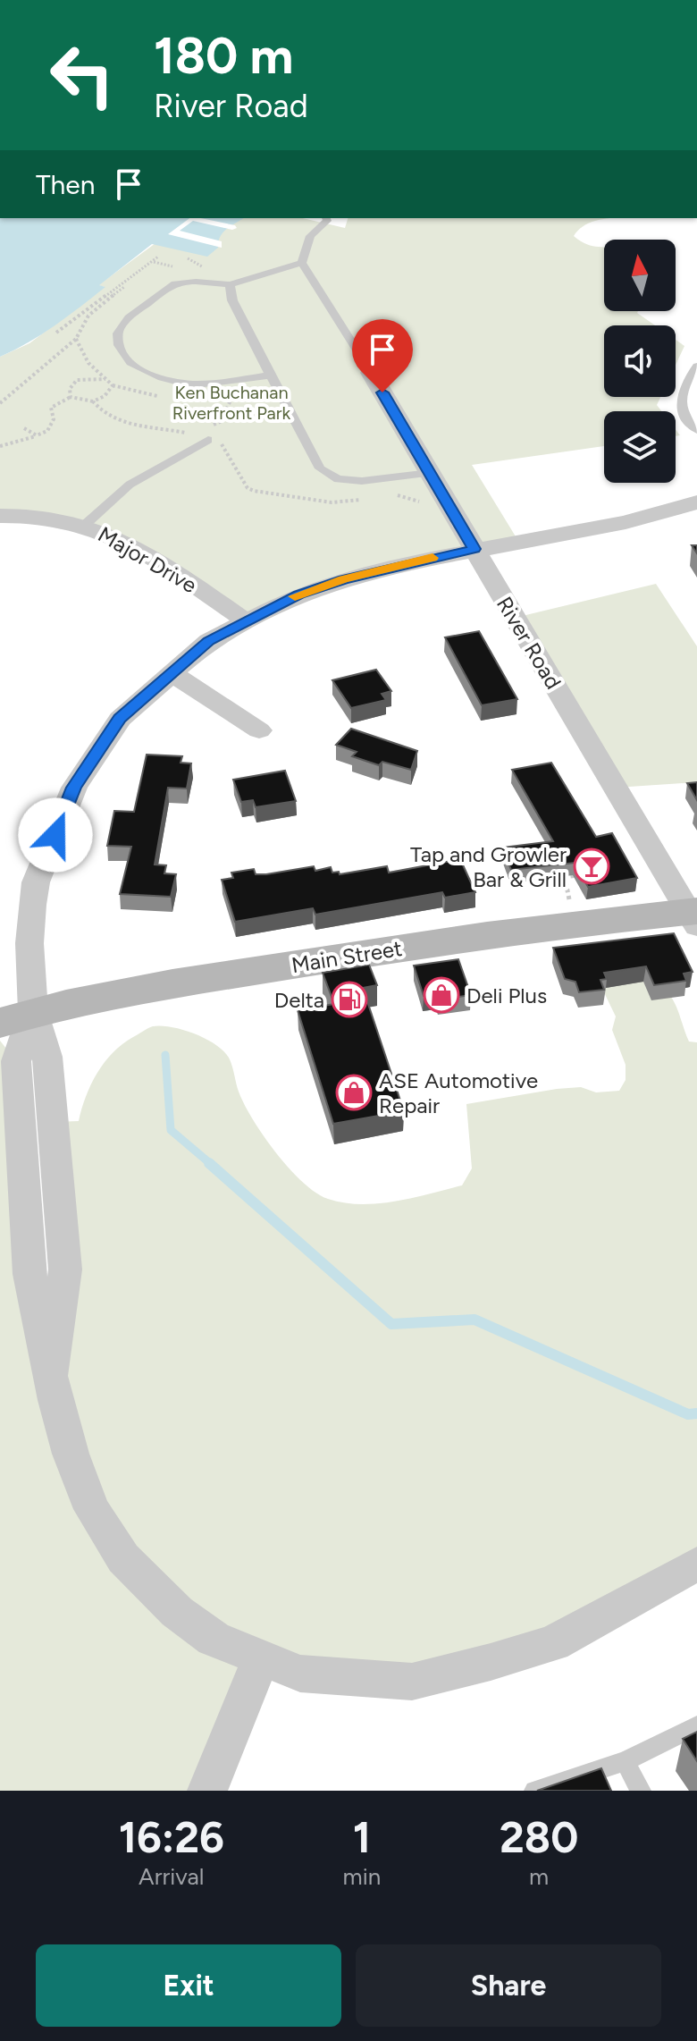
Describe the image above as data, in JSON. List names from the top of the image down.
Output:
{
  "streets": {
    "main road": ["Main Street"],
    "street": ["Major Drive", "River Road"]
  },
  "crossings": [
    ["River Road", "Main Street"]
  ],
  "parks": ["Ken Buchanan Riverfront Park"],
  "places": {
    "bar": ["Tap and Growler Bar & Grill"],
    "shop": ["Deli Plus", "ASE Automotive Repair"],
    "fuel station": ["Delta"]
  },
  "north": "top",
  "page": {
    "turn": ["180 m", "River Road"],
    "then": "Then",
    "eta": [
      "16:26",
      "Arrival",
      "1",
      "min",
      "280",
      "m"
    ],
    "buttons": ["Exit", "Share"]
  }
}
